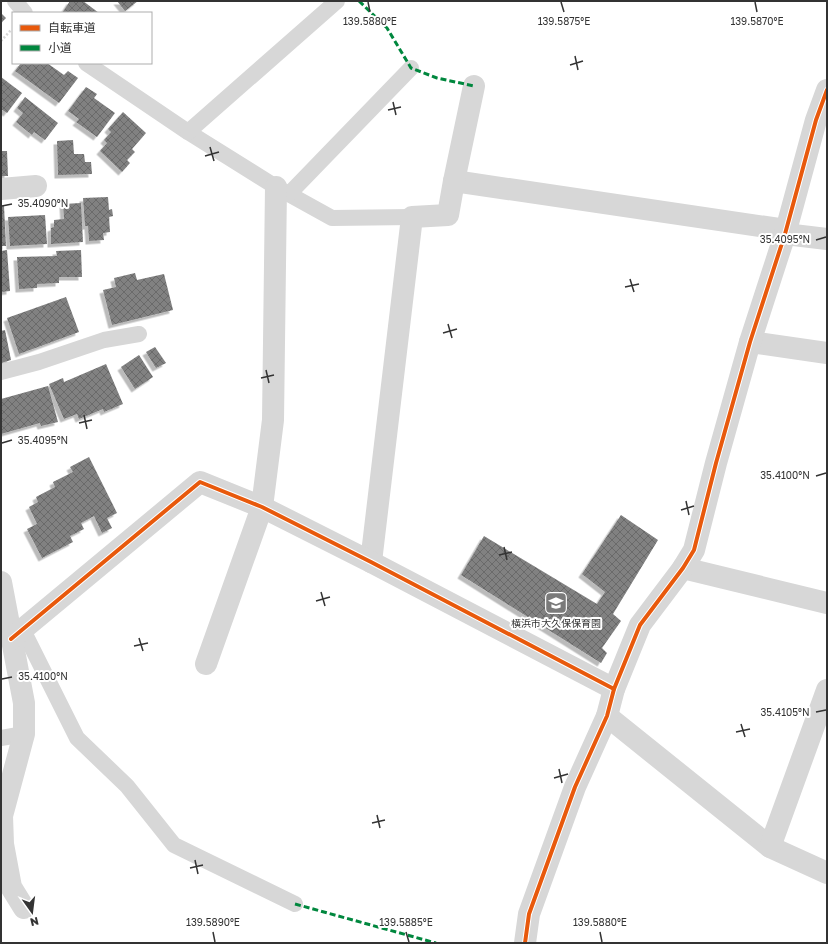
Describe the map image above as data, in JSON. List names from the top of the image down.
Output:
{
  "places": {
    "school or university": ["横浜市大久保保育園"]
  },
  "legend": ["自転車道", "小道"],
  "north": "bottom",
  "coordinates": [
    "139.5880°E",
    "139.5875°E",
    "139.5870°E",
    "35.4090°N",
    "35.4095°N",
    "35.4100°N",
    "35.4105°N",
    "139.5890°E",
    "139.5885°E"
  ]
}
